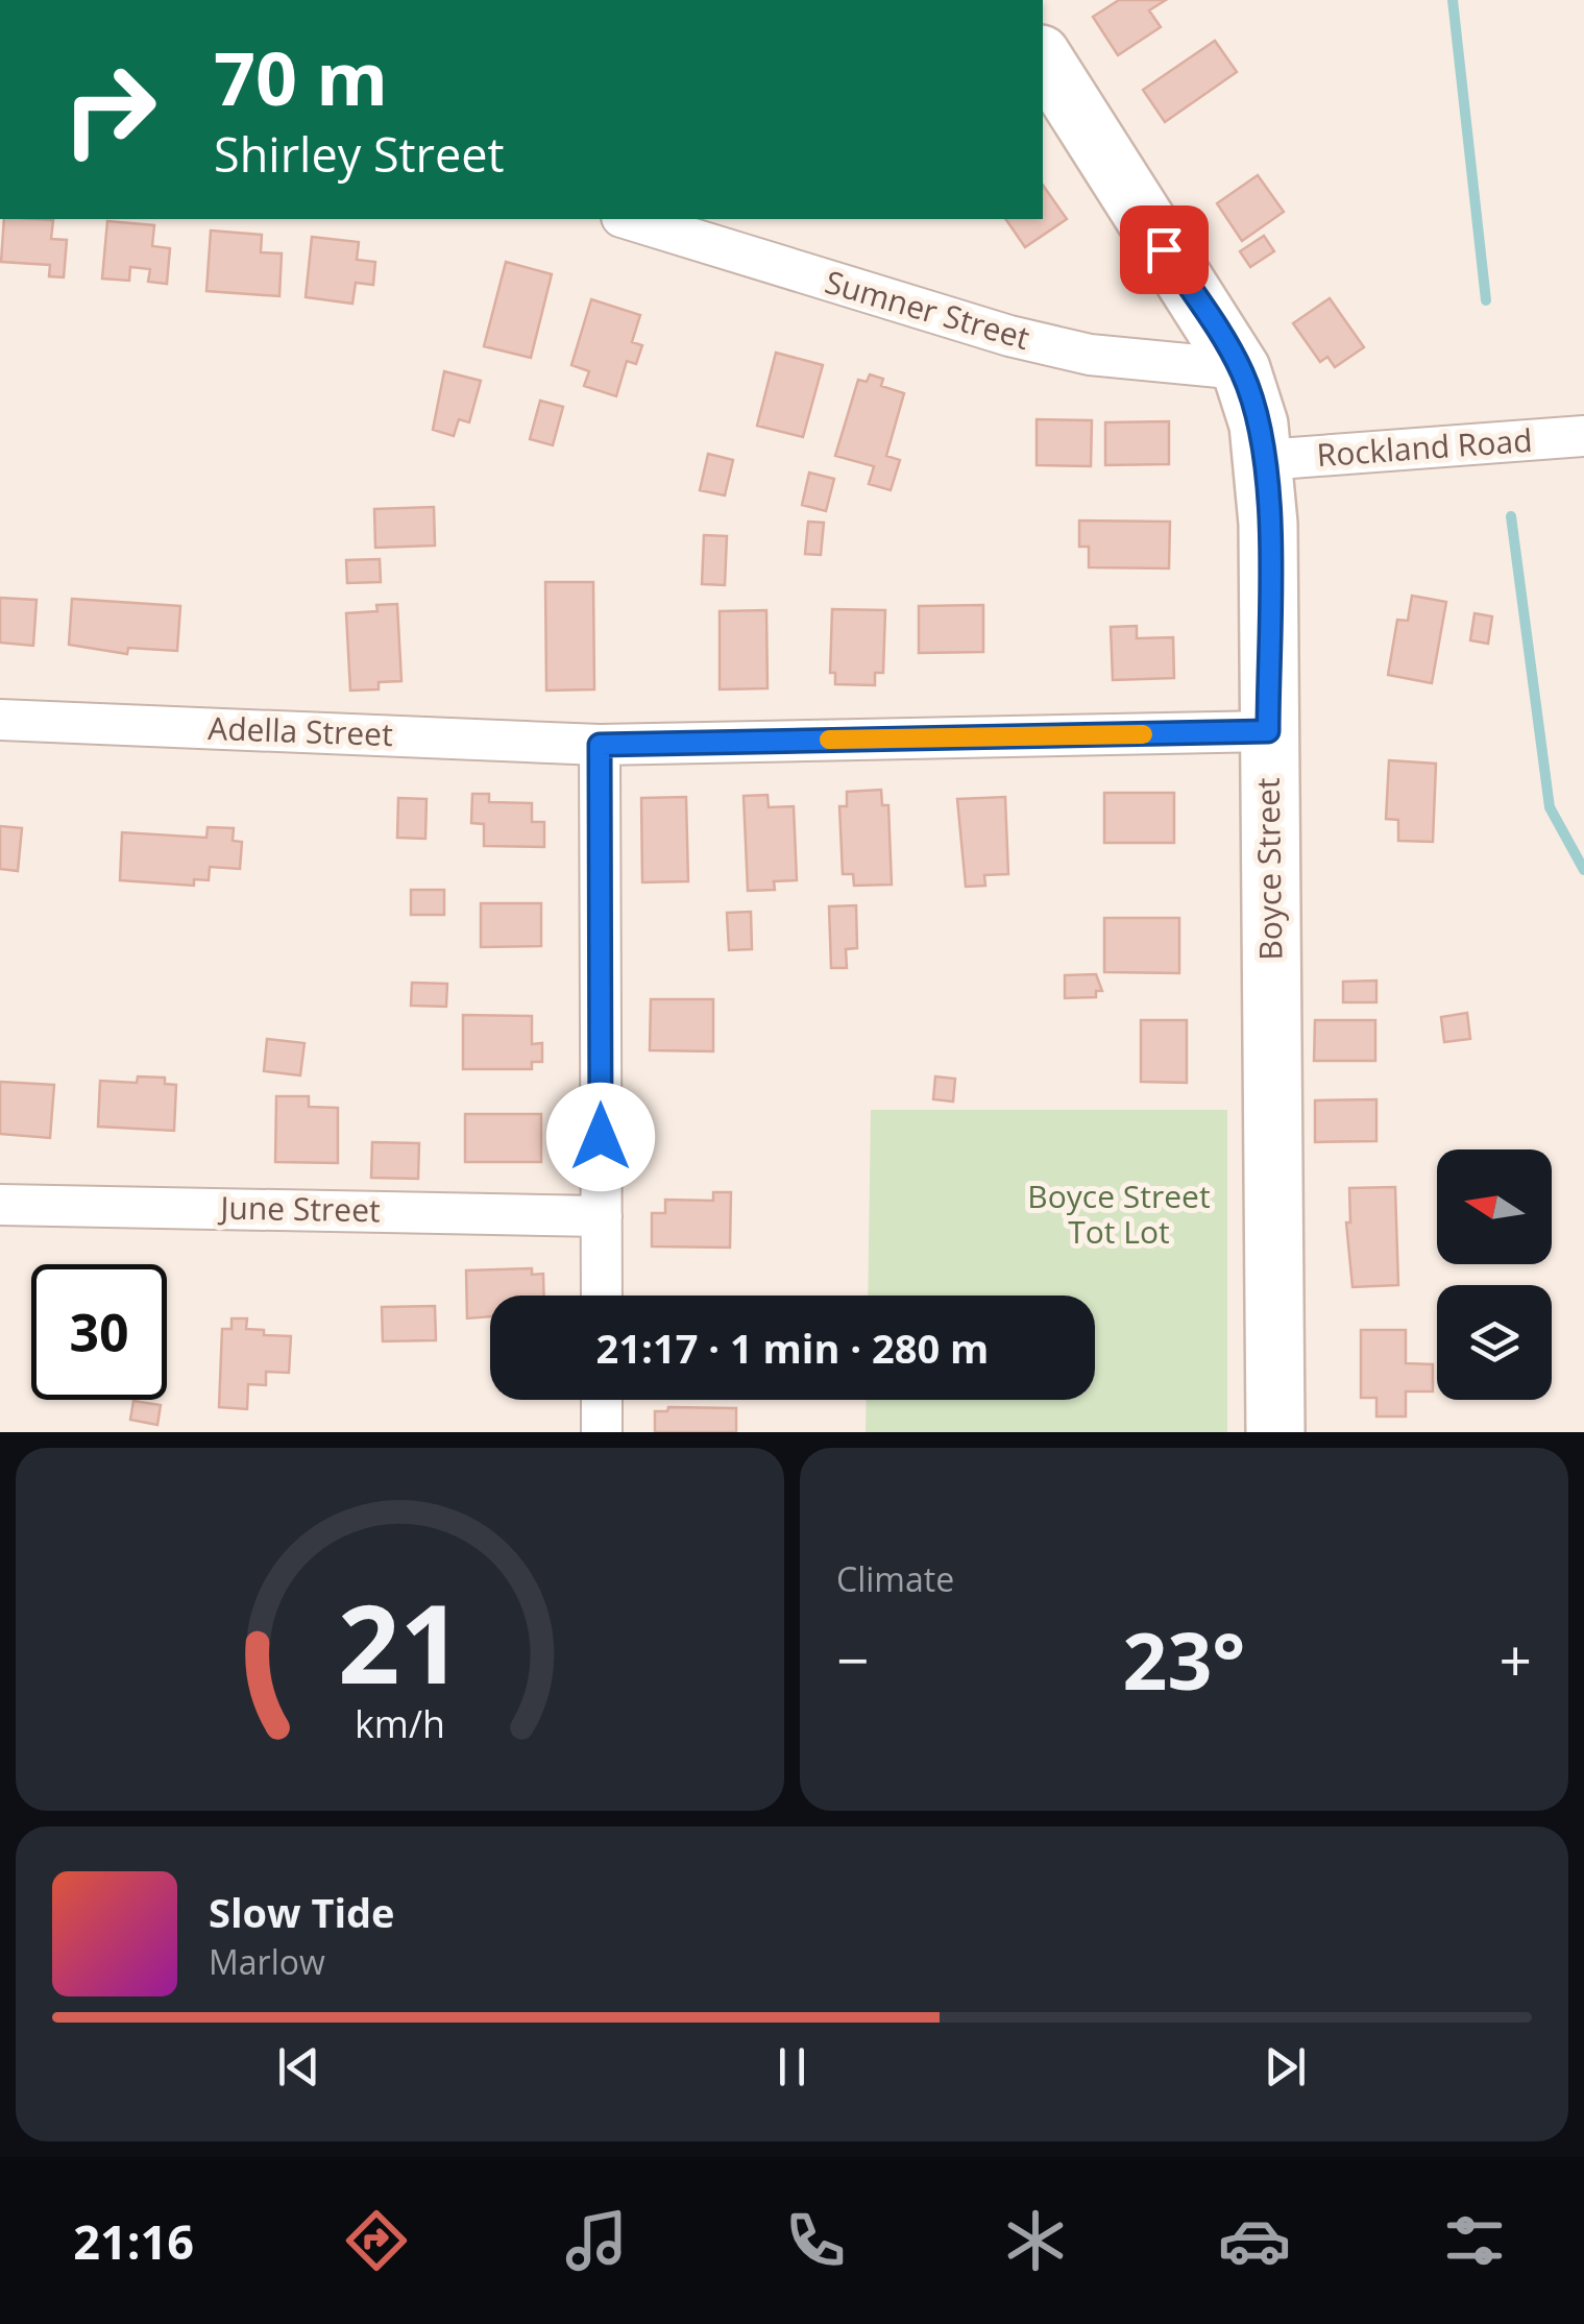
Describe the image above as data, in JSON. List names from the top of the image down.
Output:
{
  "streets": {
    "street": [
      "Sumner Street",
      "Rockland Road",
      "Adella Street",
      "Boyce Street",
      "June Street"
    ]
  },
  "crossings": [
    ["Sumner Street", "Boyce Street"],
    ["Rockland Road", "Boyce Street"],
    ["Adella Street", "Boyce Street"]
  ],
  "parks": ["Boyce Street Tot Lot"],
  "north": "left",
  "page": {
    "turn": ["70 m", "Shirley Street"],
    "limit": "30",
    "trip": "21:17 · 1 min · 280 m",
    "tile": "Climate",
    "heat": ["−", "23°", "+"],
    "song": ["Slow Tide", "Marlow"],
    "tabs": "21:16",
    "gauge": ["21", "km/h"]
  }
}
